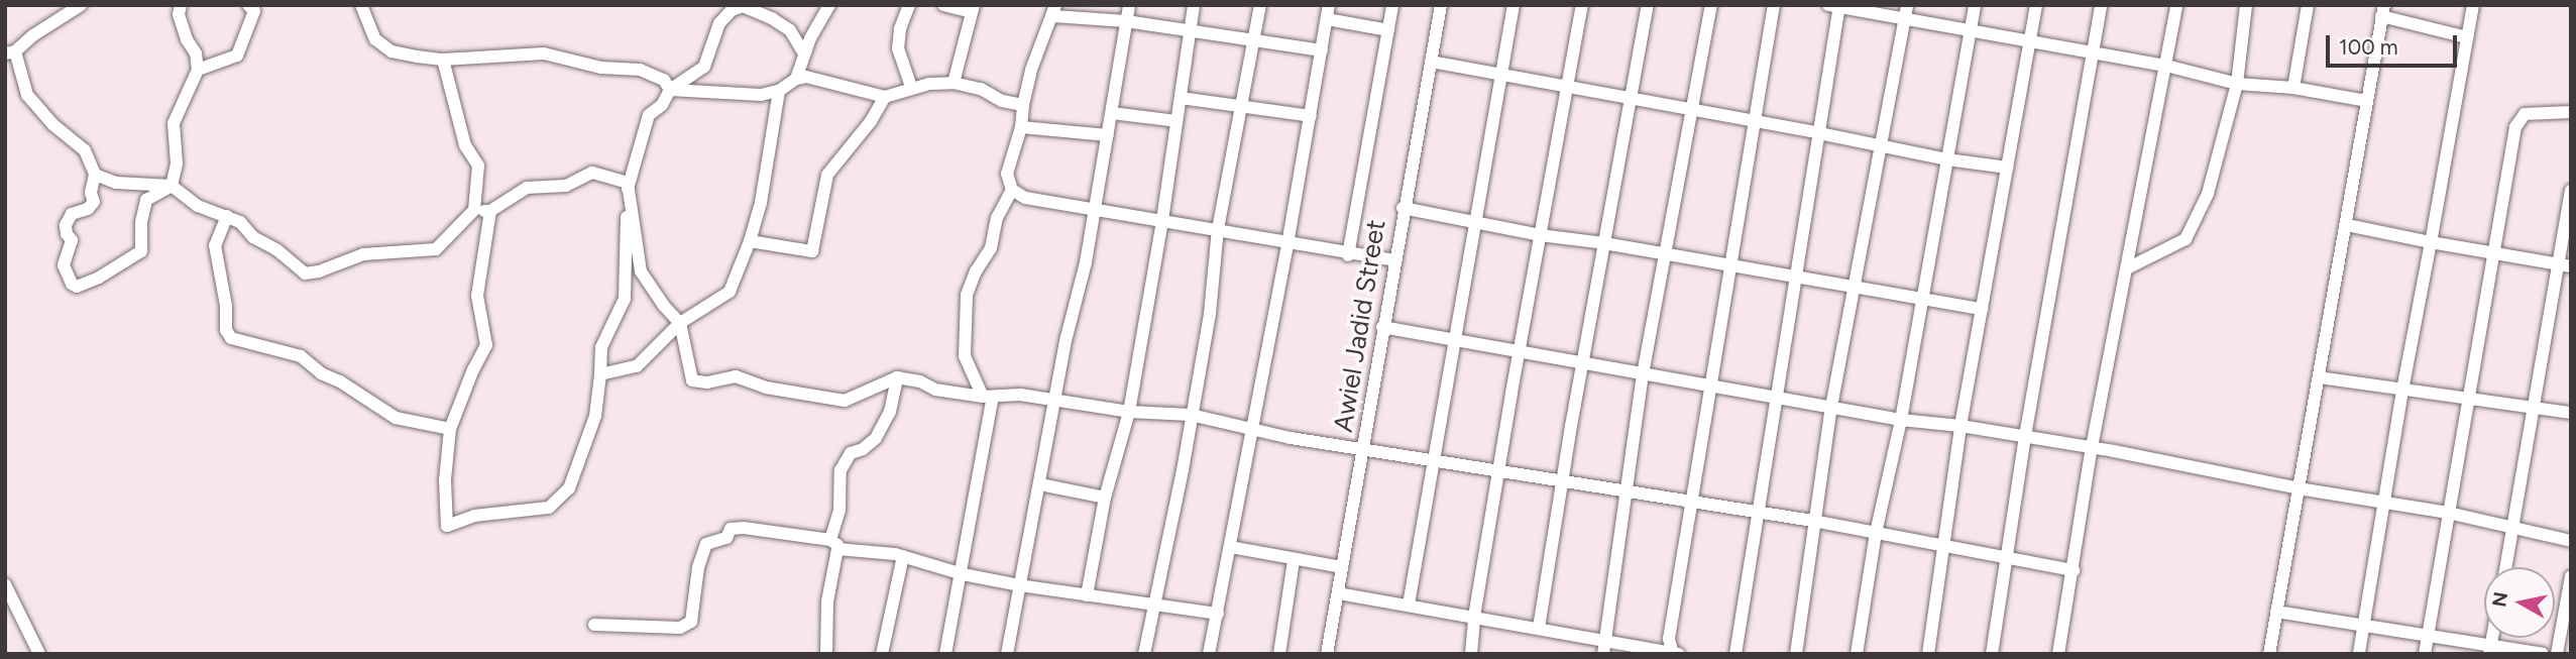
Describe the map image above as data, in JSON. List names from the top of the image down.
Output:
{
  "streets": {
    "street": ["Awiel Jadid Street"]
  },
  "scale_bar": "100 m",
  "north": "left"
}
